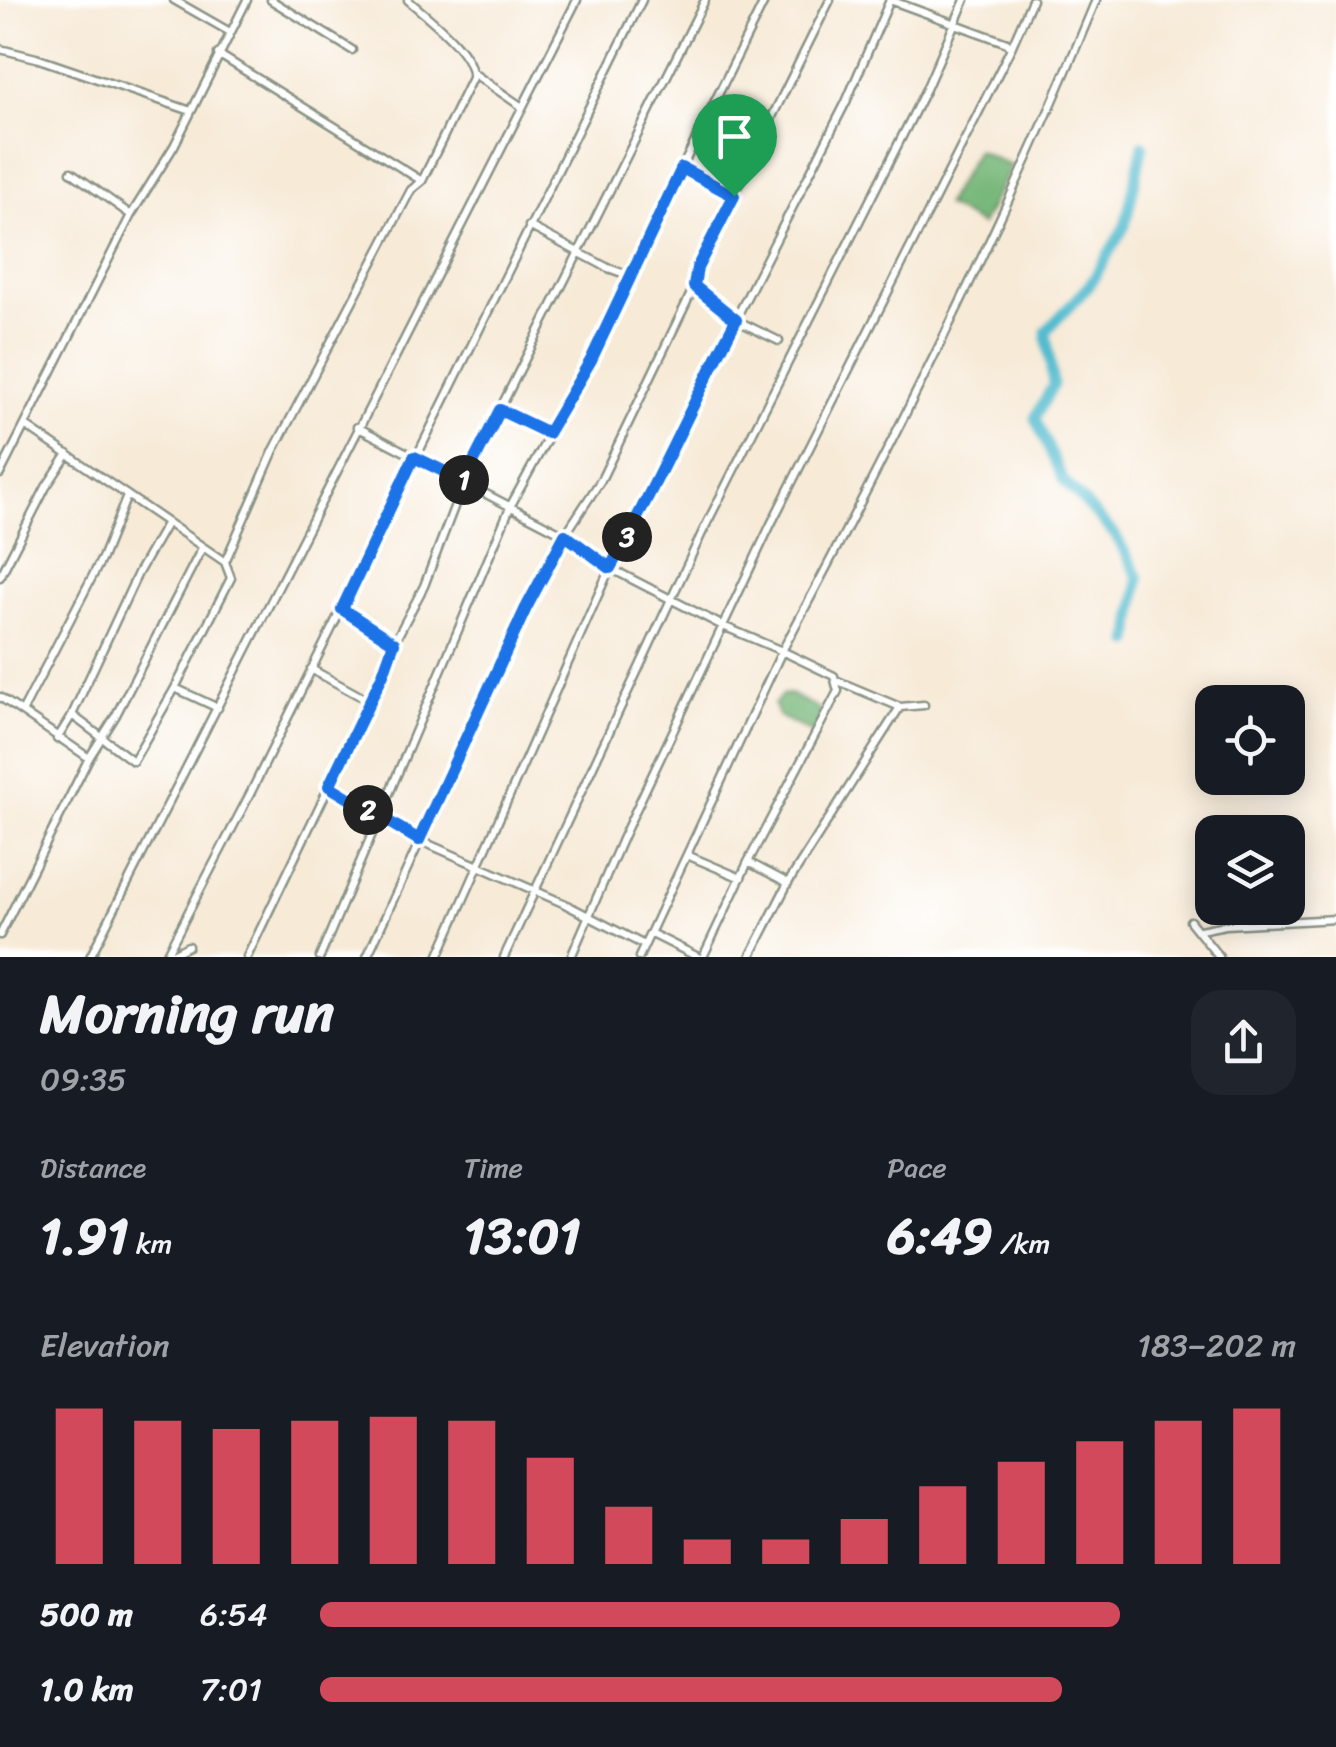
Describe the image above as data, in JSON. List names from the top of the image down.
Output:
{
  "page": {
    "pins": ["1", "3", "2"],
    "heading": ["Morning run", "09:35"],
    "stats": [
      ["Distance", "1.91 km"],
      ["Time", "13:01"],
      ["Pace", "6:49 /km"]
    ],
    "chart": ["Elevation", "183–202 m"],
    "list": [
      {
        "name": "500 m",
        "note": "6:54"
      },
      {
        "name": "1.0 km",
        "note": "7:01"
      }
    ]
  }
}
